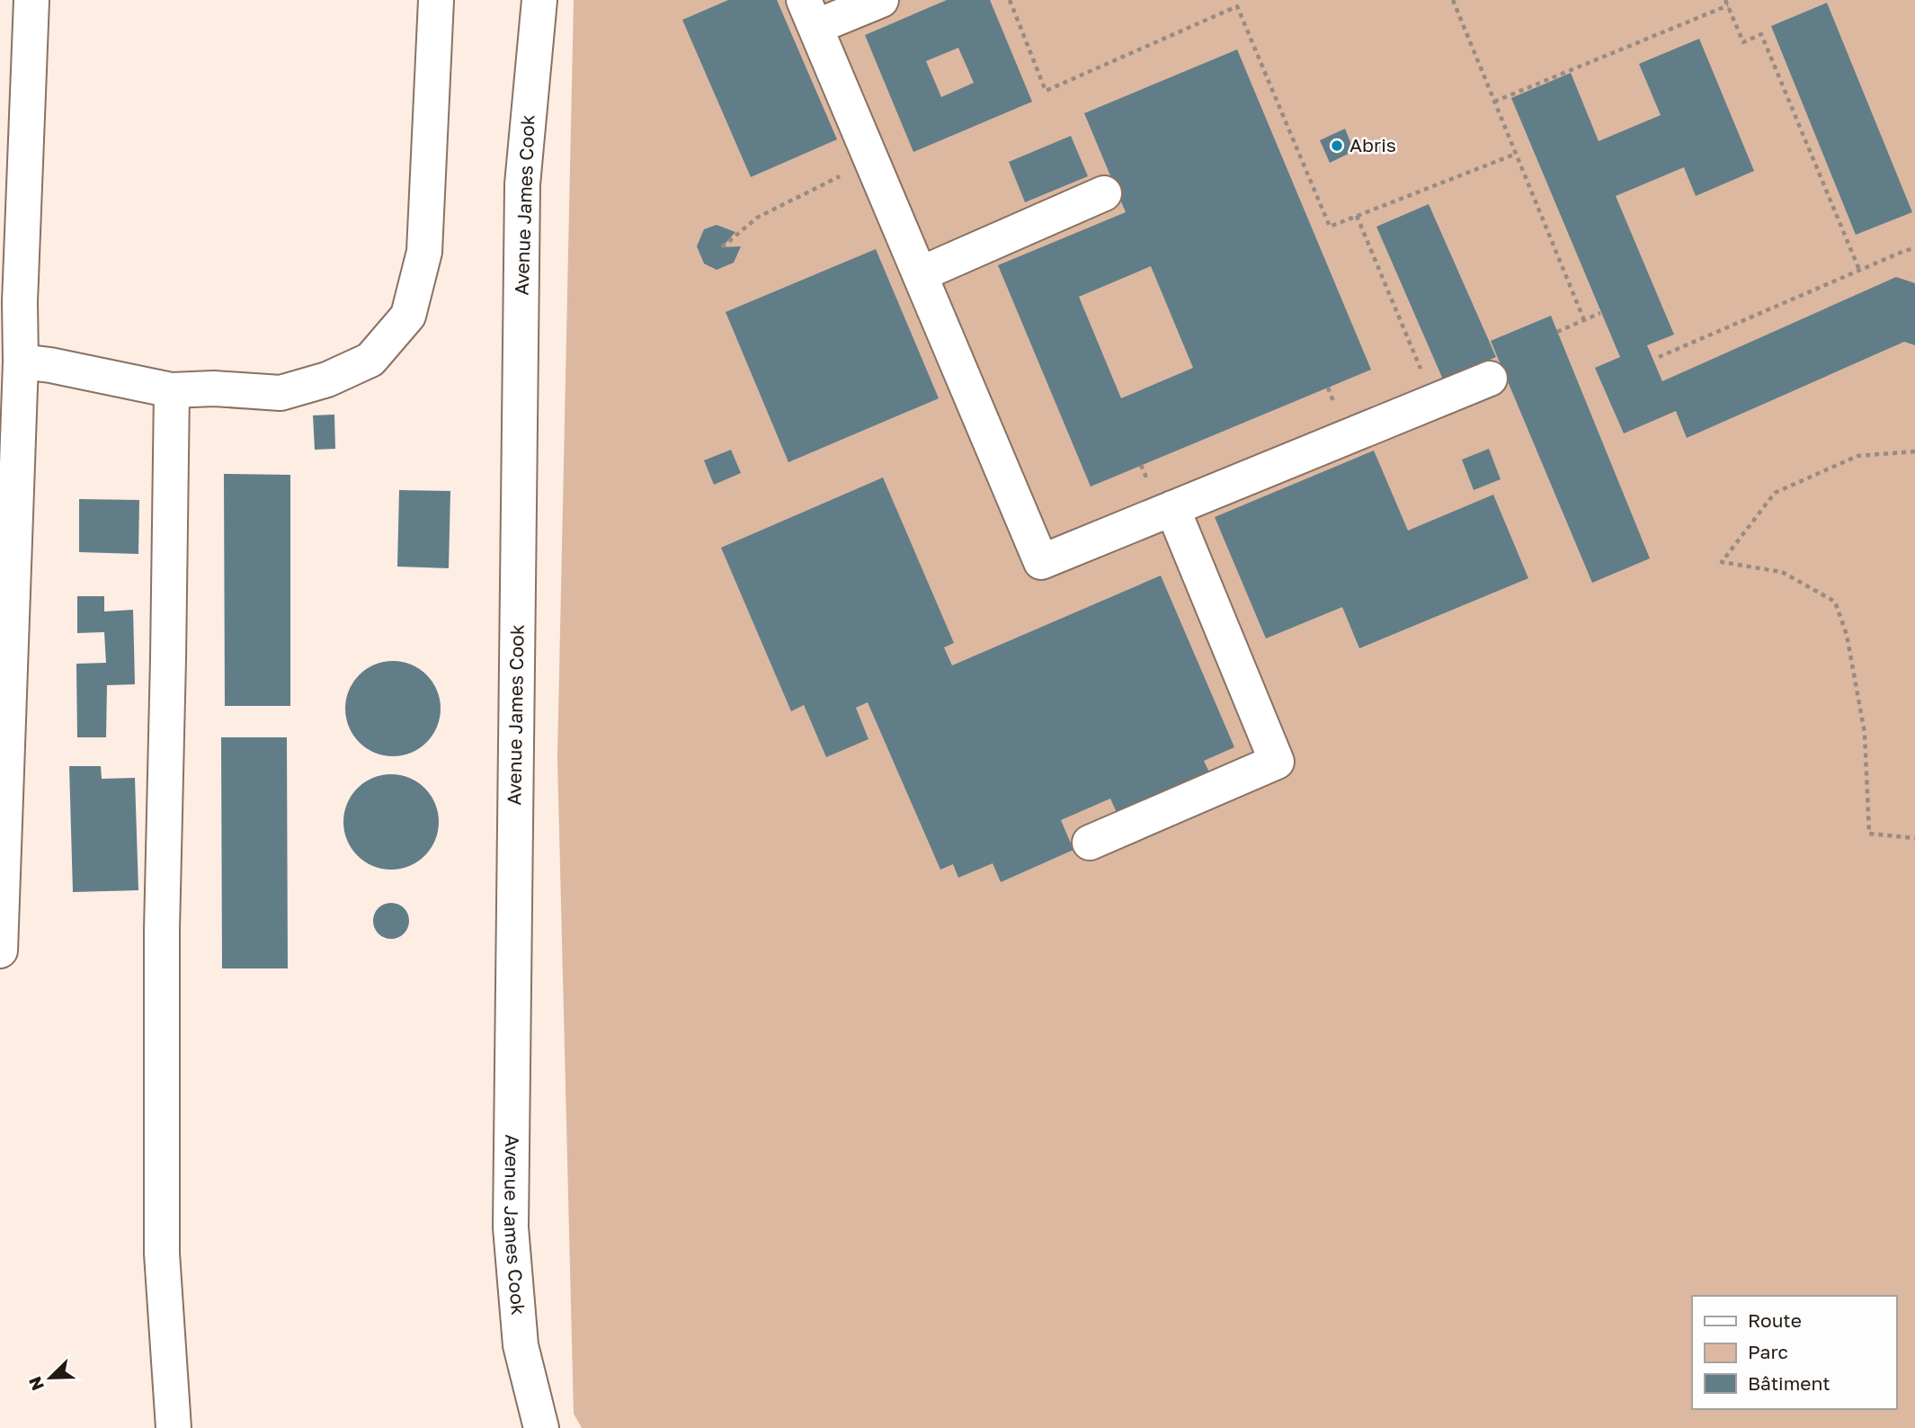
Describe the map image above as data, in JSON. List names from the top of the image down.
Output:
{
  "streets": {
    "main road": ["Avenue James Cook"]
  },
  "places": ["Abris"],
  "legend": ["Route", "Parc", "Bâtiment"],
  "north": "bottom left"
}
